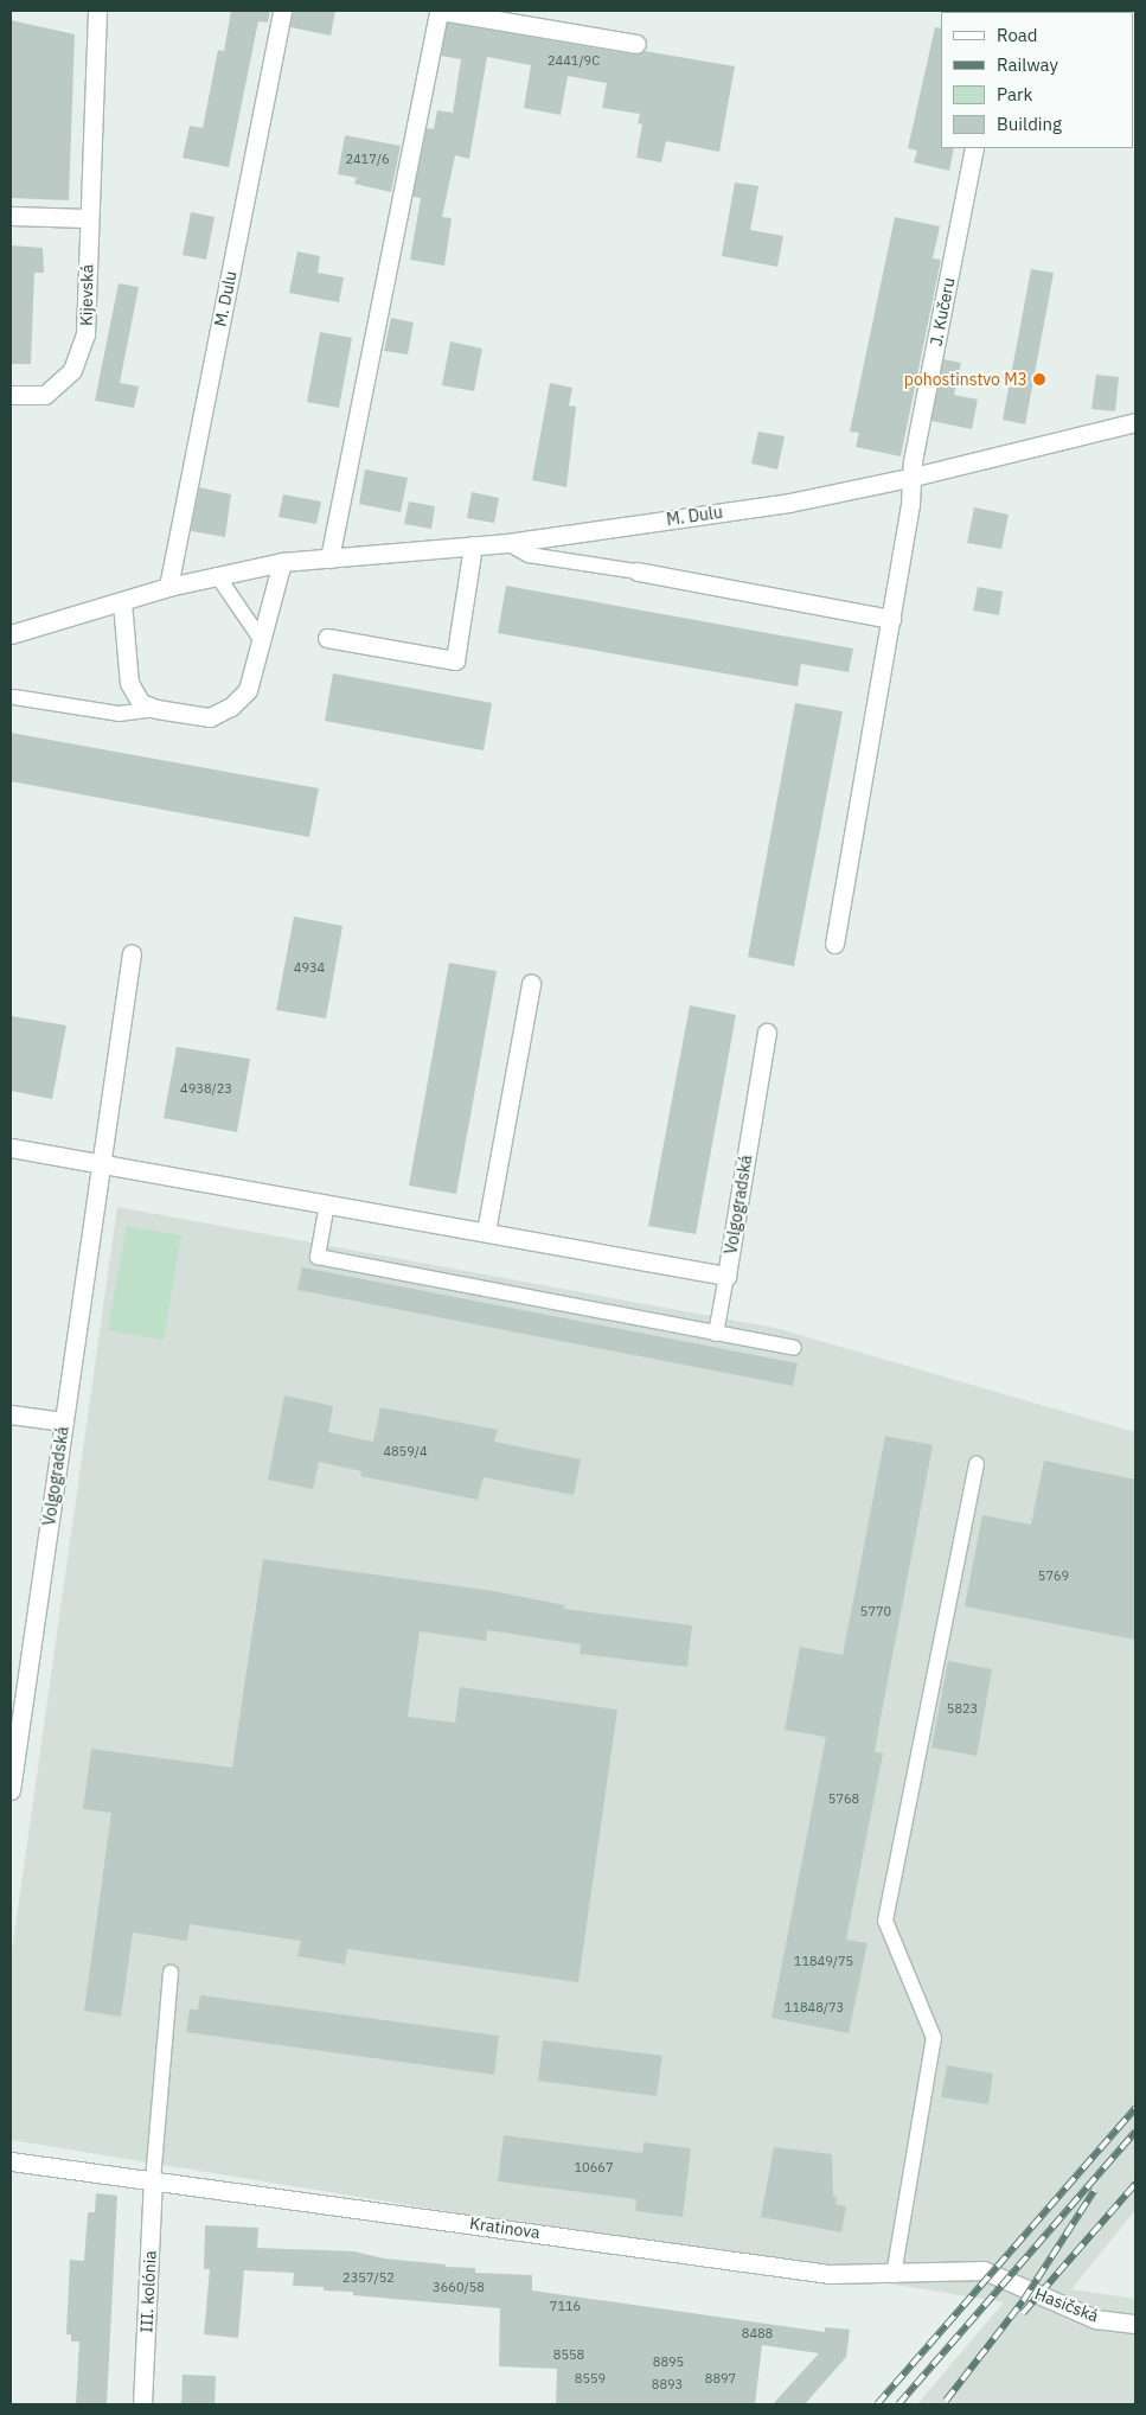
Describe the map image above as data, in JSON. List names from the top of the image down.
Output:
{
  "streets": {
    "street": [
      "Kijevská",
      "M. Dulu",
      "J. Kučeru",
      "Volgogradská",
      "Kratinova",
      "III. kolónia",
      "Hasičská"
    ]
  },
  "crossings": [
    ["M. Dulu", "J. Kučeru"],
    ["Kratinova", "III. kolónia"],
    ["Kratinova", "Hasičská"]
  ],
  "places": ["pohostinstvo M3"],
  "house_numbers": [
    "2441/9C",
    "2417/6",
    "4934",
    "4938/23",
    "4859/4",
    "5769",
    "5770",
    "5823",
    "5768",
    "11849/75",
    "11848/73",
    "10667",
    "2357/52",
    "3660/58",
    "7116",
    "8488",
    "8558",
    "8895",
    "8559",
    "8897",
    "8893"
  ],
  "legend": [
    "Road",
    "Railway",
    "Park",
    "Building"
  ]
}
